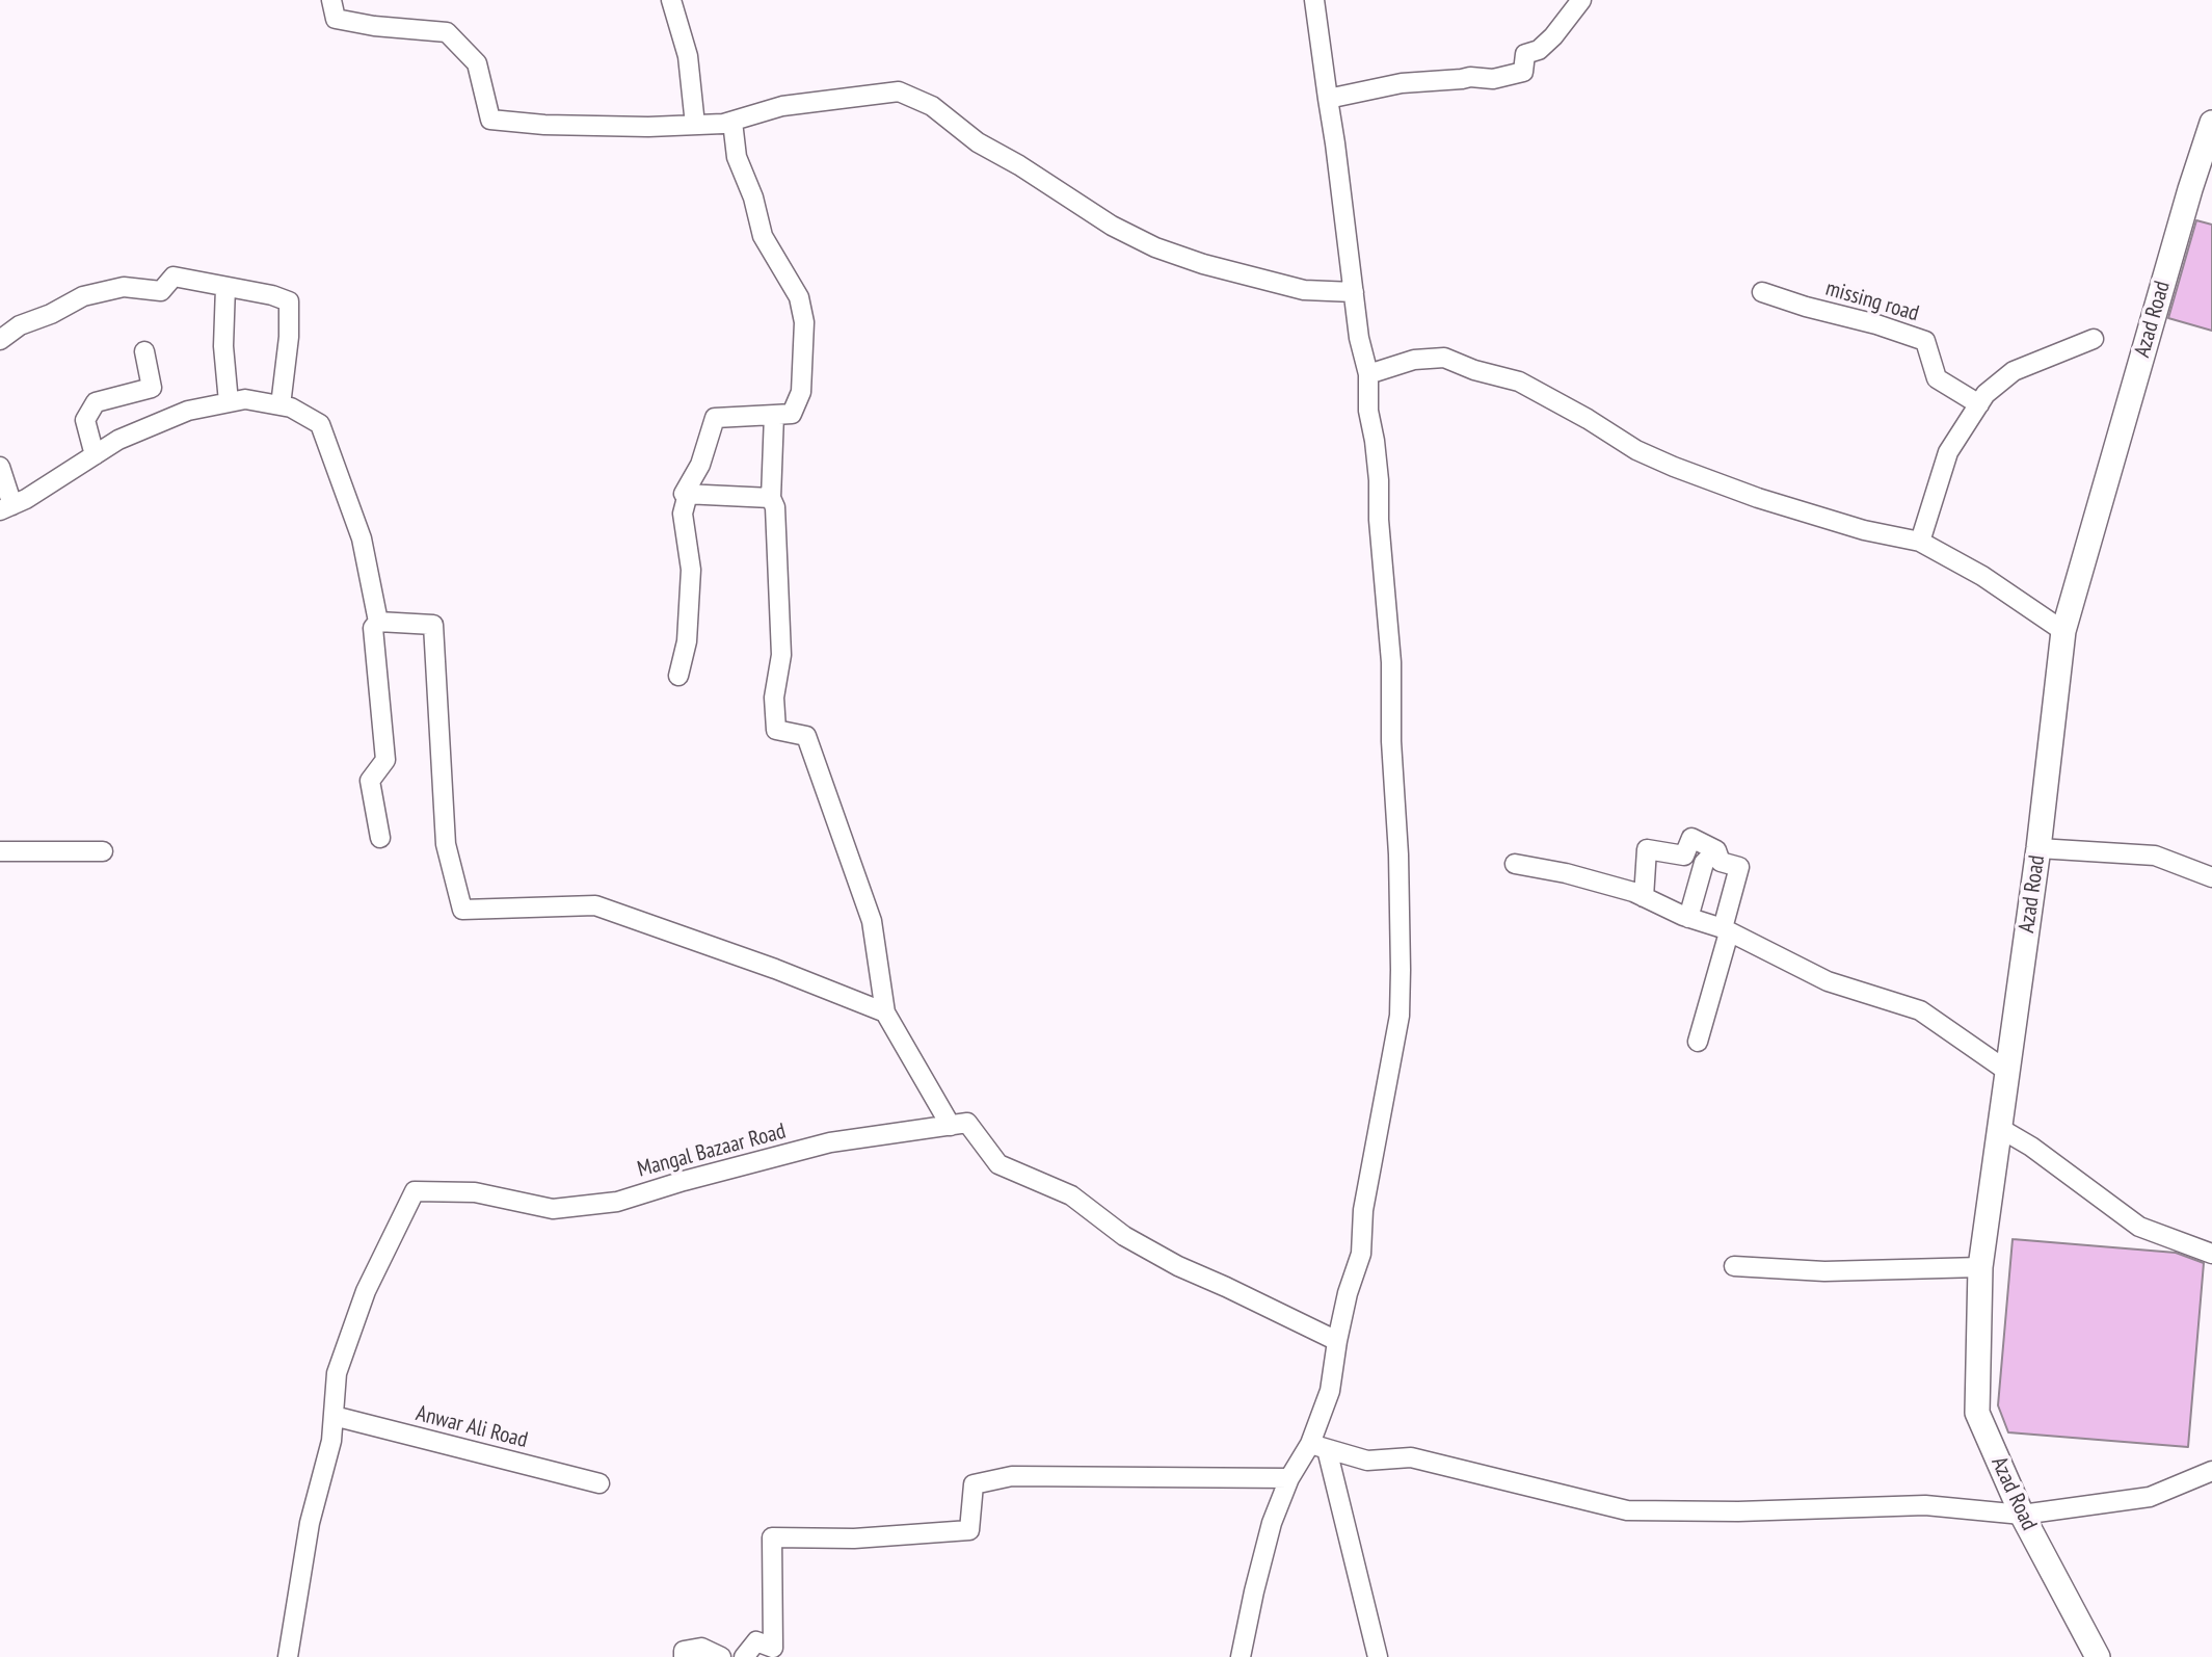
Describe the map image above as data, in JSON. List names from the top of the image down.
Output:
{
  "streets": {
    "main road": ["Azad Road"],
    "street": ["missing road", "Mangal Bazaar Road", "Anwar Ali Road"]
  },
  "crossings": [
    ["Mangal Bazaar Road", "Anwar Ali Road"]
  ]
}
